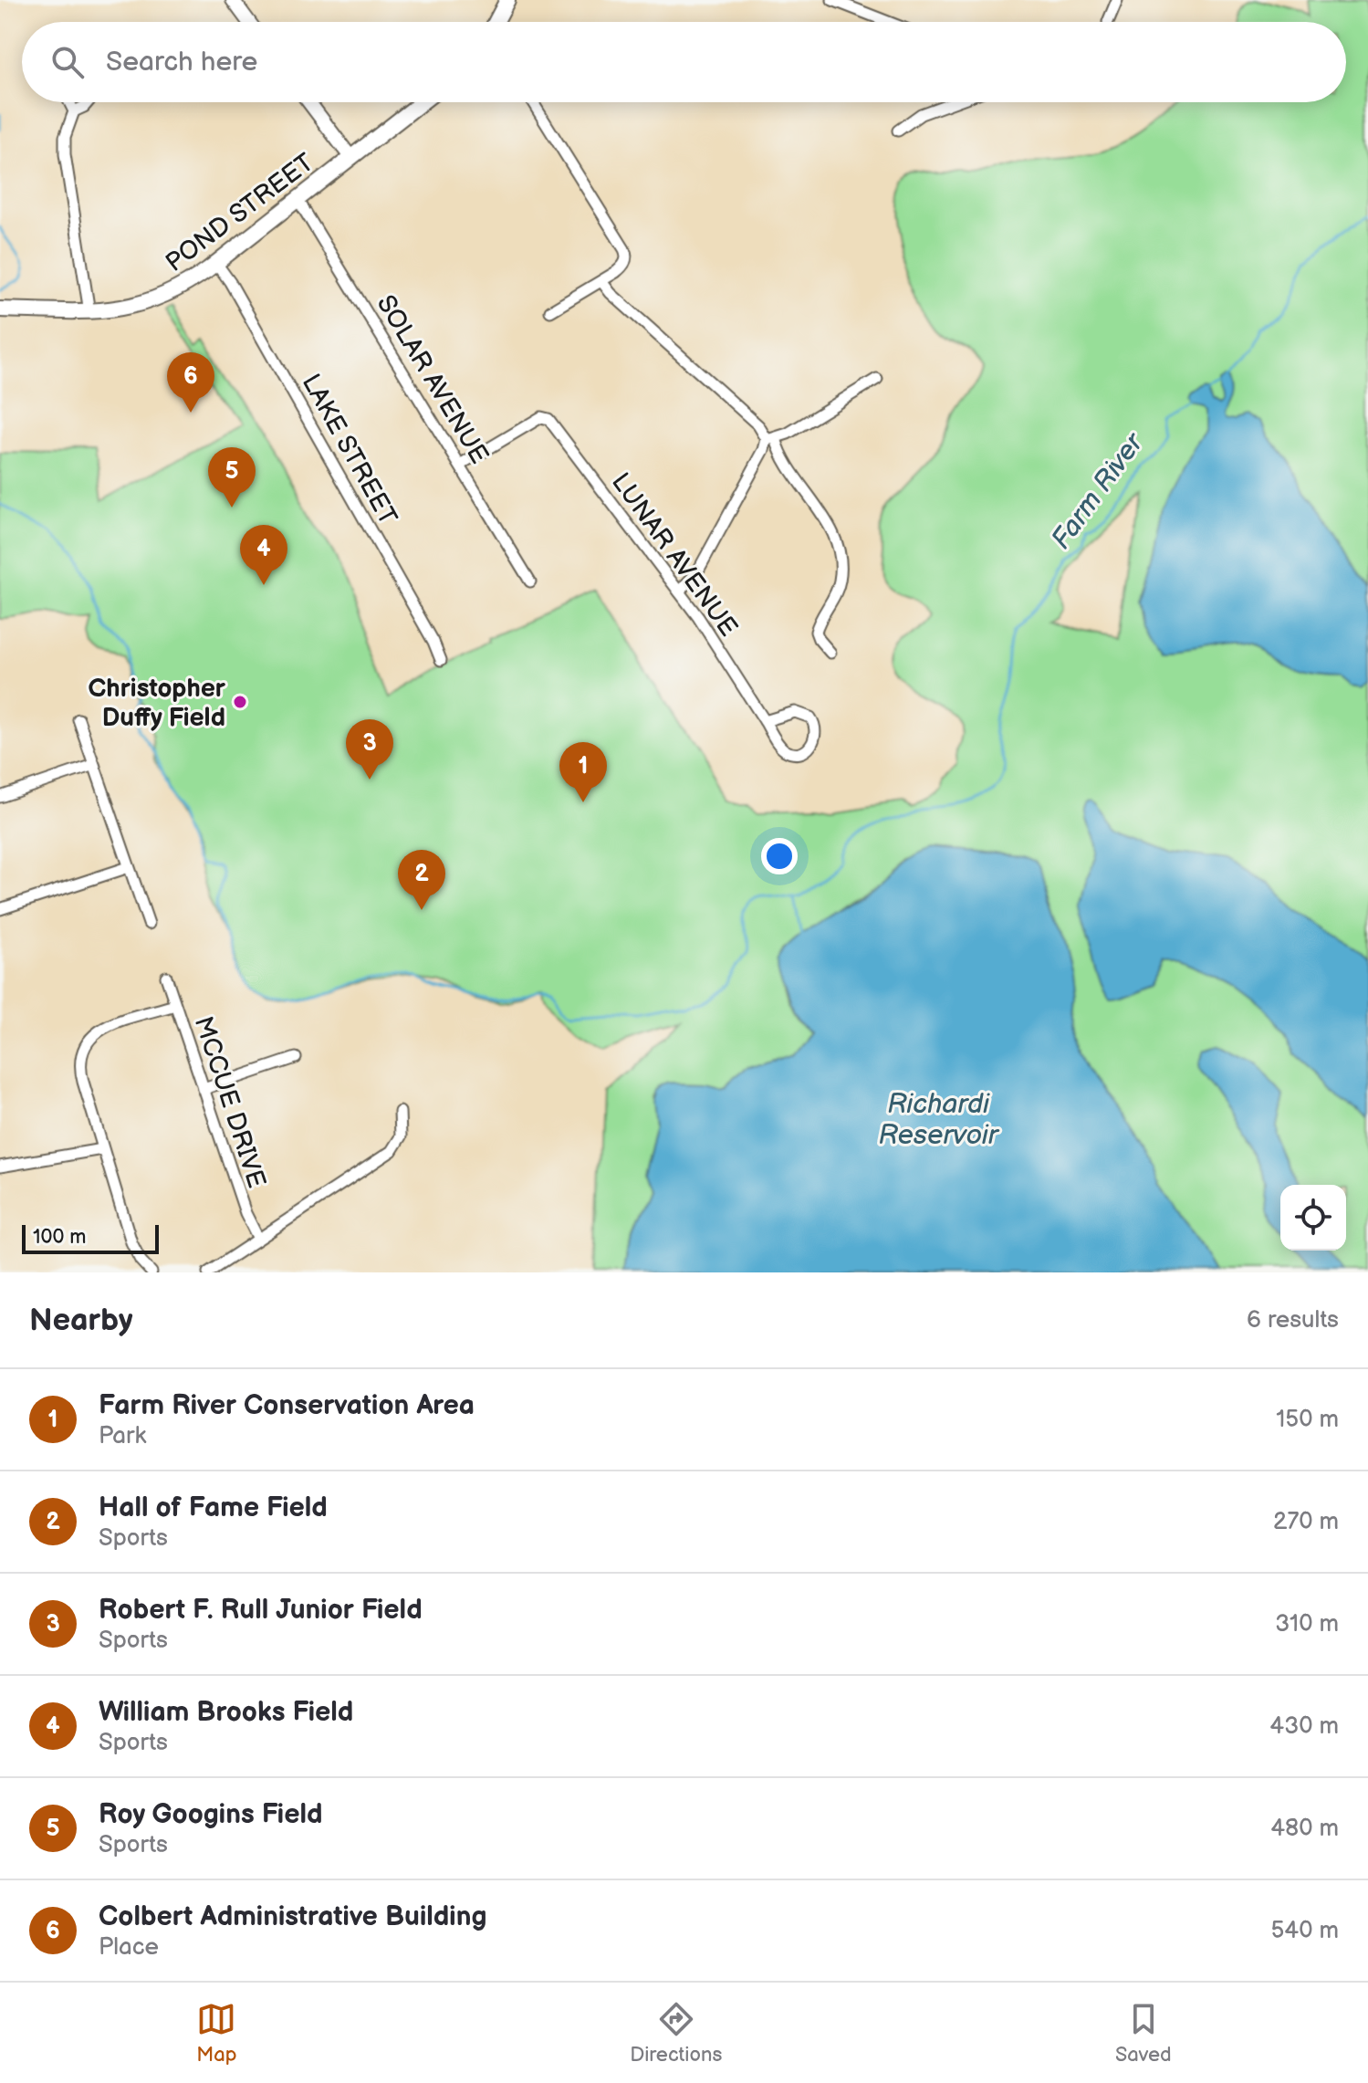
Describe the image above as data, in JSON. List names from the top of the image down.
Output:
{
  "streets": {
    "main road": ["POND STREET"],
    "street": [
      "SOLAR AVENUE",
      "LAKE STREET",
      "LUNAR AVENUE",
      "MCCUE DRIVE"
    ]
  },
  "crossings": [
    ["POND STREET", "SOLAR AVENUE"],
    ["POND STREET", "LAKE STREET"],
    ["SOLAR AVENUE", "LUNAR AVENUE"]
  ],
  "water": ["Farm River", "Richardi Reservoir"],
  "places": ["Christopher Duffy Field"],
  "scale_bar": "100 m",
  "page": {
    "search": "Search here",
    "pins": [
      "6",
      "5",
      "4",
      "3",
      "1",
      "2"
    ],
    "scale": "100 m",
    "heading": ["Nearby", "6 results"],
    "list": [
      {
        "mark": "1",
        "name": "Farm River Conservation Area",
        "note": "Park",
        "value": "150 m"
      },
      {
        "mark": "2",
        "name": "Hall of Fame Field",
        "note": "Sports",
        "value": "270 m"
      },
      {
        "mark": "3",
        "name": "Robert F. Rull Junior Field",
        "note": "Sports",
        "value": "310 m"
      },
      {
        "mark": "4",
        "name": "William Brooks Field",
        "note": "Sports",
        "value": "430 m"
      },
      {
        "mark": "5",
        "name": "Roy Googins Field",
        "note": "Sports",
        "value": "480 m"
      },
      {
        "mark": "6",
        "name": "Colbert Administrative Building",
        "note": "Place",
        "value": "540 m"
      }
    ],
    "nav": ["Map", "Directions", "Saved"]
  }
}
